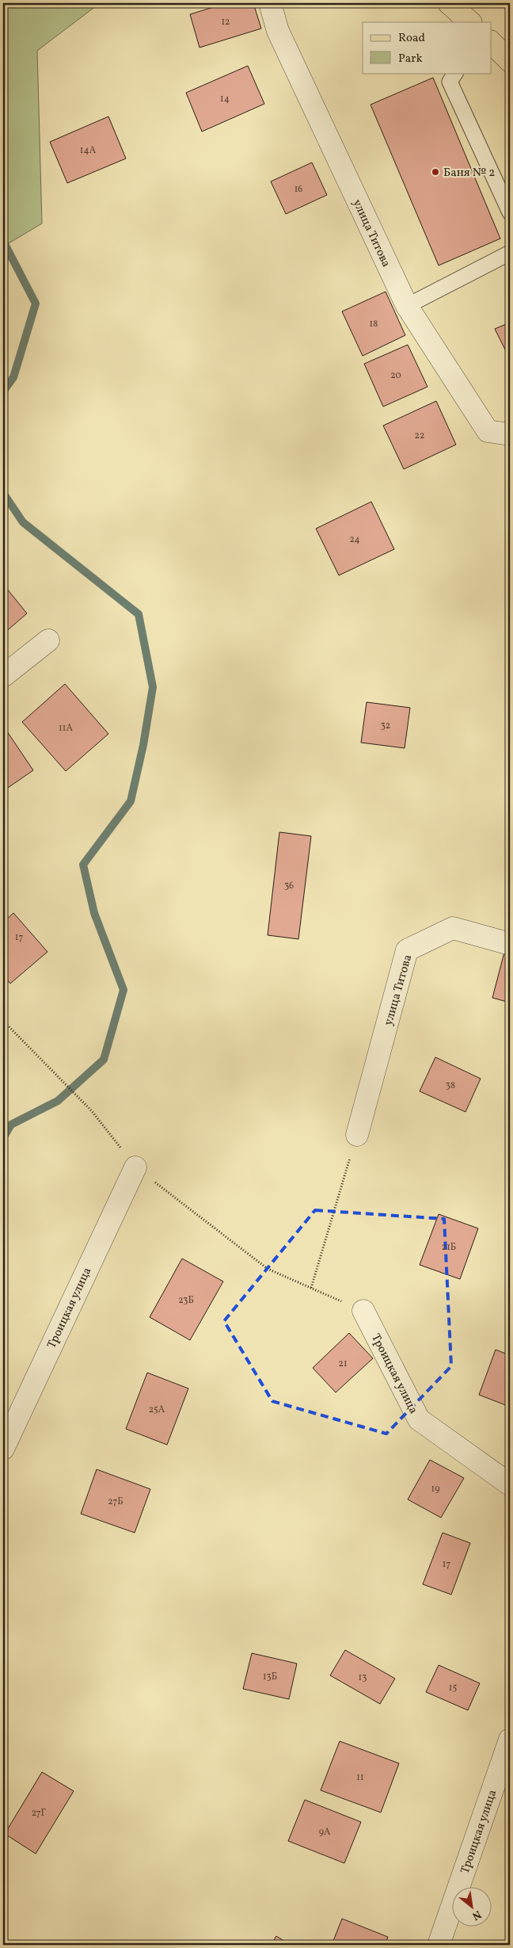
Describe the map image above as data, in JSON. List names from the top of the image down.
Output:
{
  "streets": {
    "street": ["улица Титова", "Троицкая улица"]
  },
  "places": ["Баня № 2"],
  "house_numbers": [
    "12",
    "14",
    "14А",
    "16",
    "18",
    "20",
    "22",
    "24",
    "32",
    "11А",
    "36",
    "17",
    "38",
    "21Б",
    "23Б",
    "21",
    "25А",
    "19",
    "27Б",
    "17",
    "13Б",
    "13",
    "15",
    "11",
    "27Г",
    "9А"
  ],
  "legend": ["Road", "Park"],
  "north": "bottom right"
}
